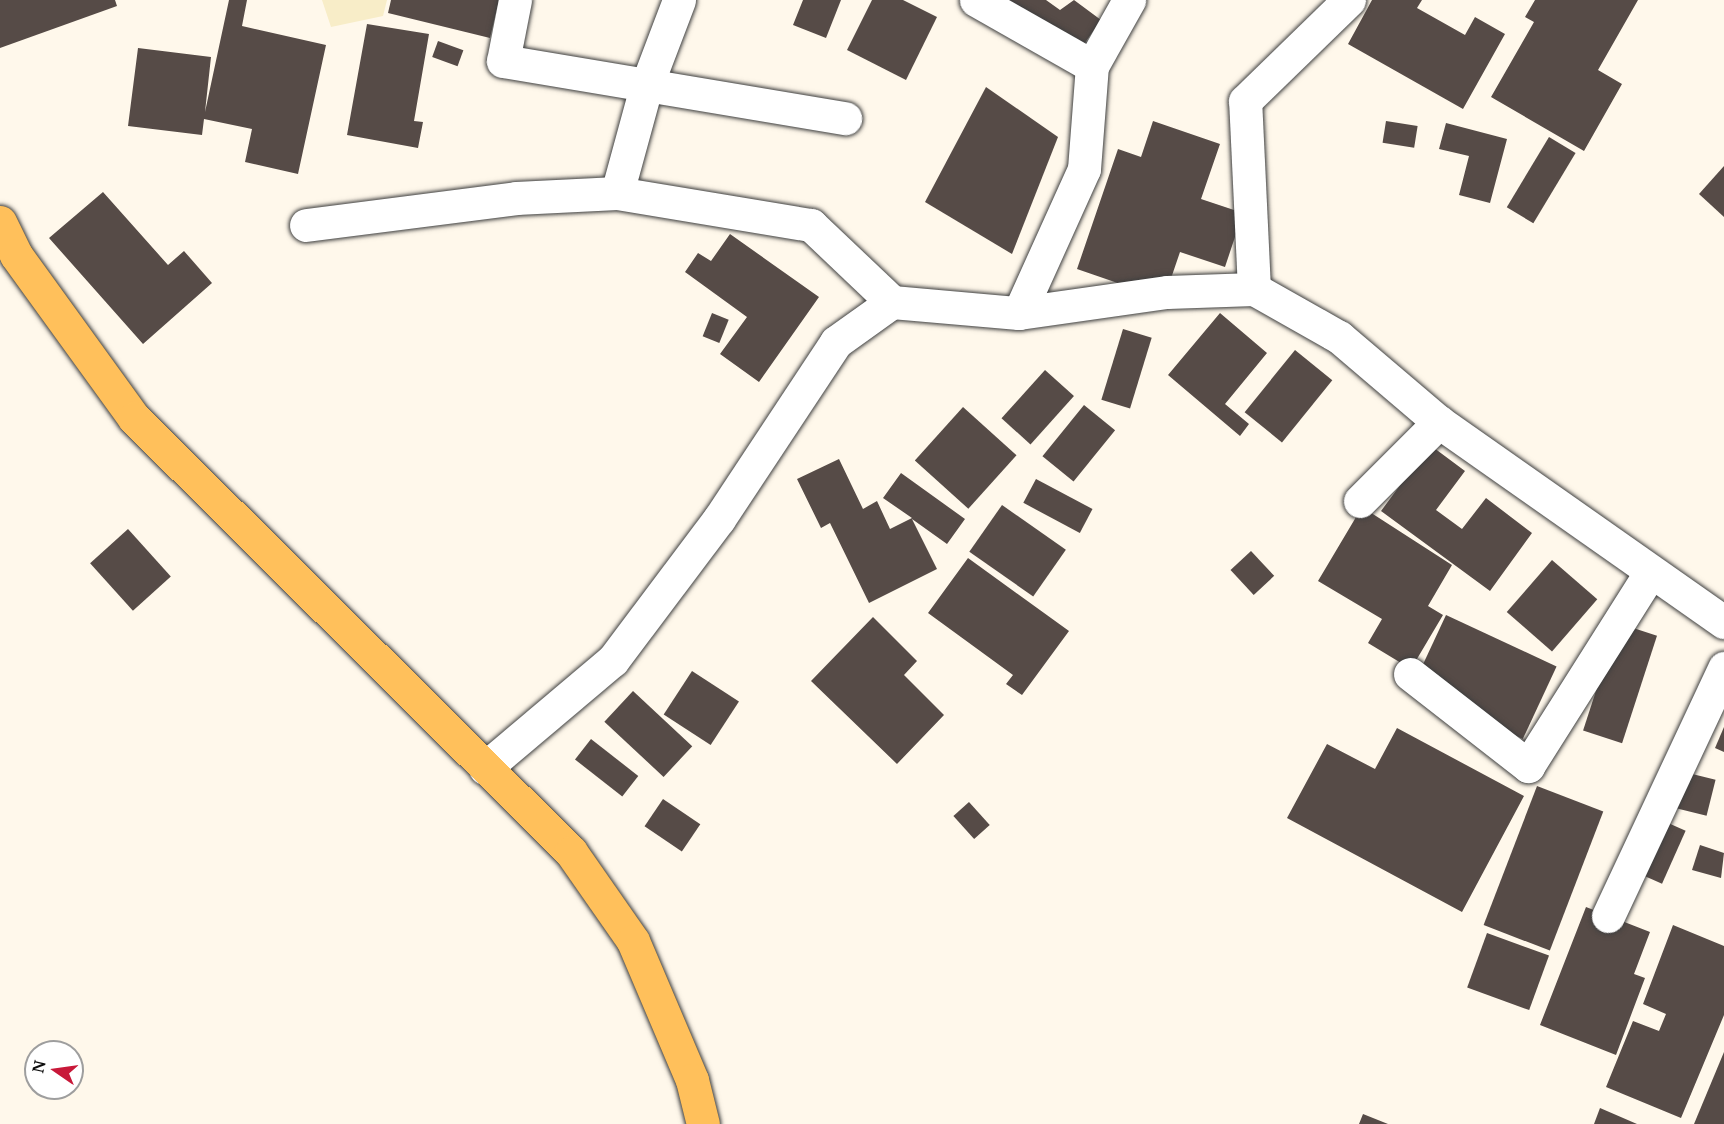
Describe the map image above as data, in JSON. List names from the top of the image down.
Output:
{
  "north": "left"
}
